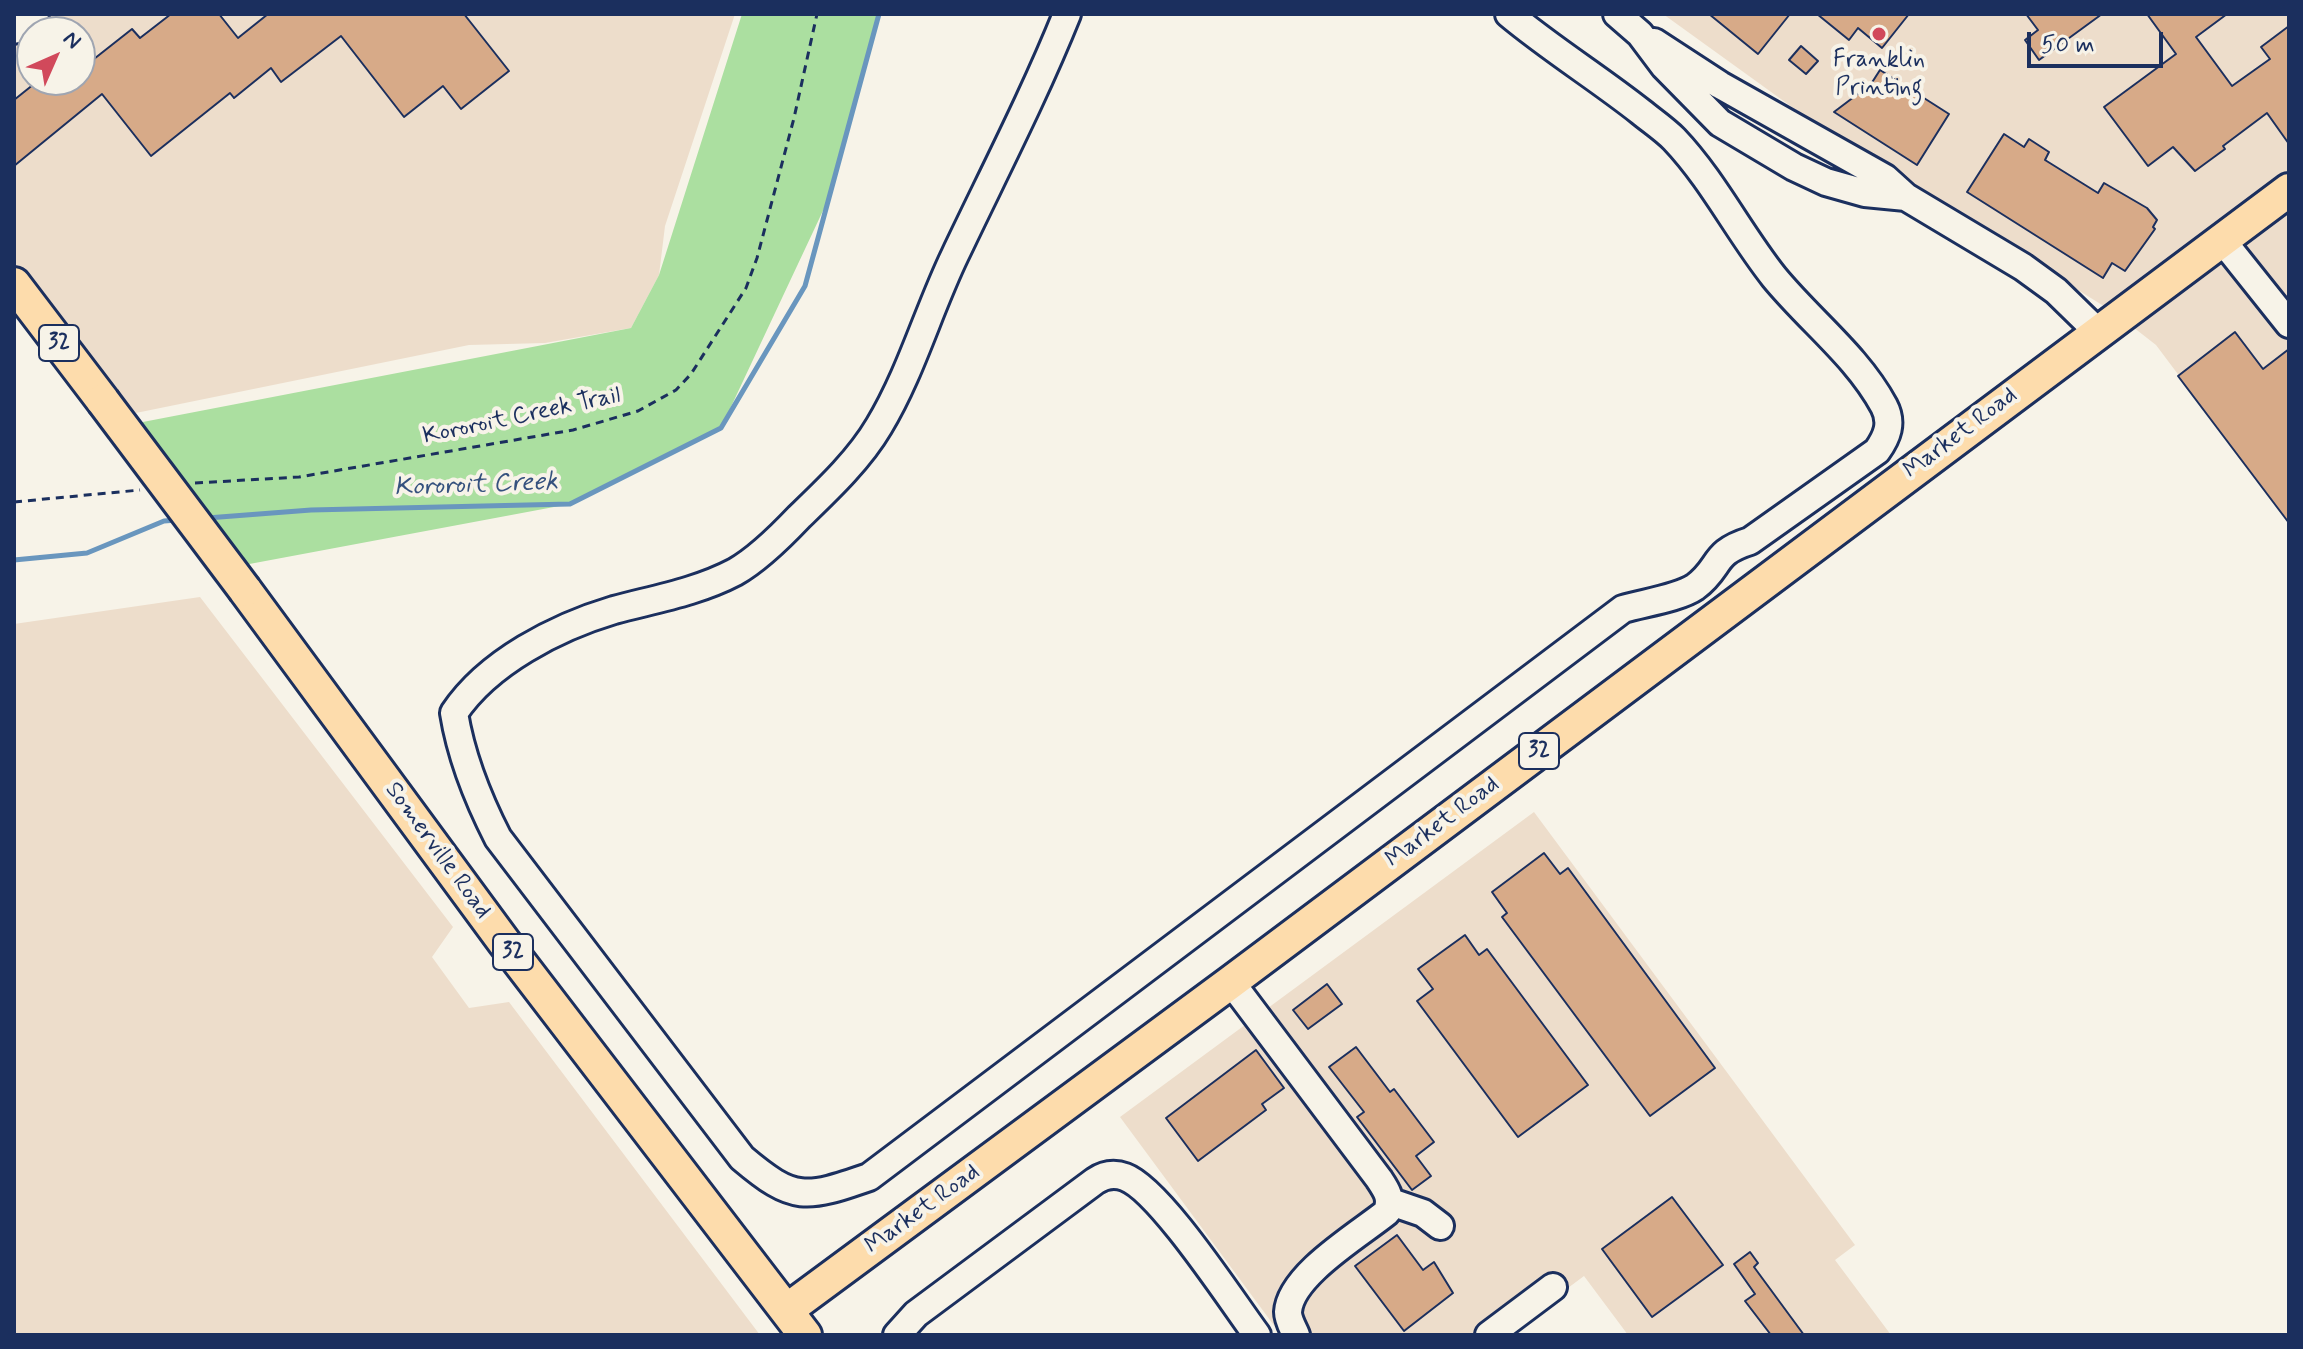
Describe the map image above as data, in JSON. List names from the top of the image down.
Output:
{
  "streets": {
    "main road": ["32", "Market Road", "Somerville Road"],
    "path": ["Kororoit Creek Trail"]
  },
  "crossings": [
    ["Market Road", "Somerville Road"]
  ],
  "water": ["Kororoit Creek"],
  "places": ["Franklin Printing"],
  "scale_bar": "50 m",
  "north": "top right"
}
